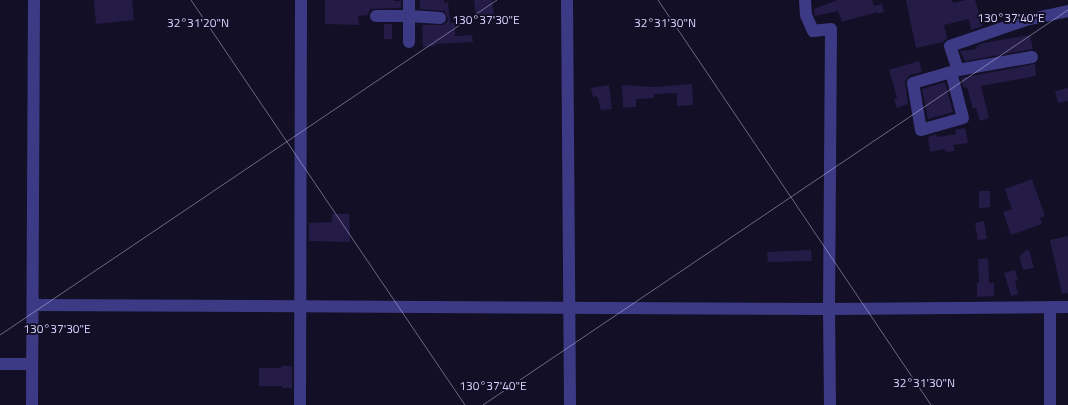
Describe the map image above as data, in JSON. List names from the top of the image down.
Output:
{
  "coordinates": [
    "130°37'40\"E",
    "130°37'30\"E",
    "32°31'20\"N",
    "32°31'30\"N"
  ]
}
